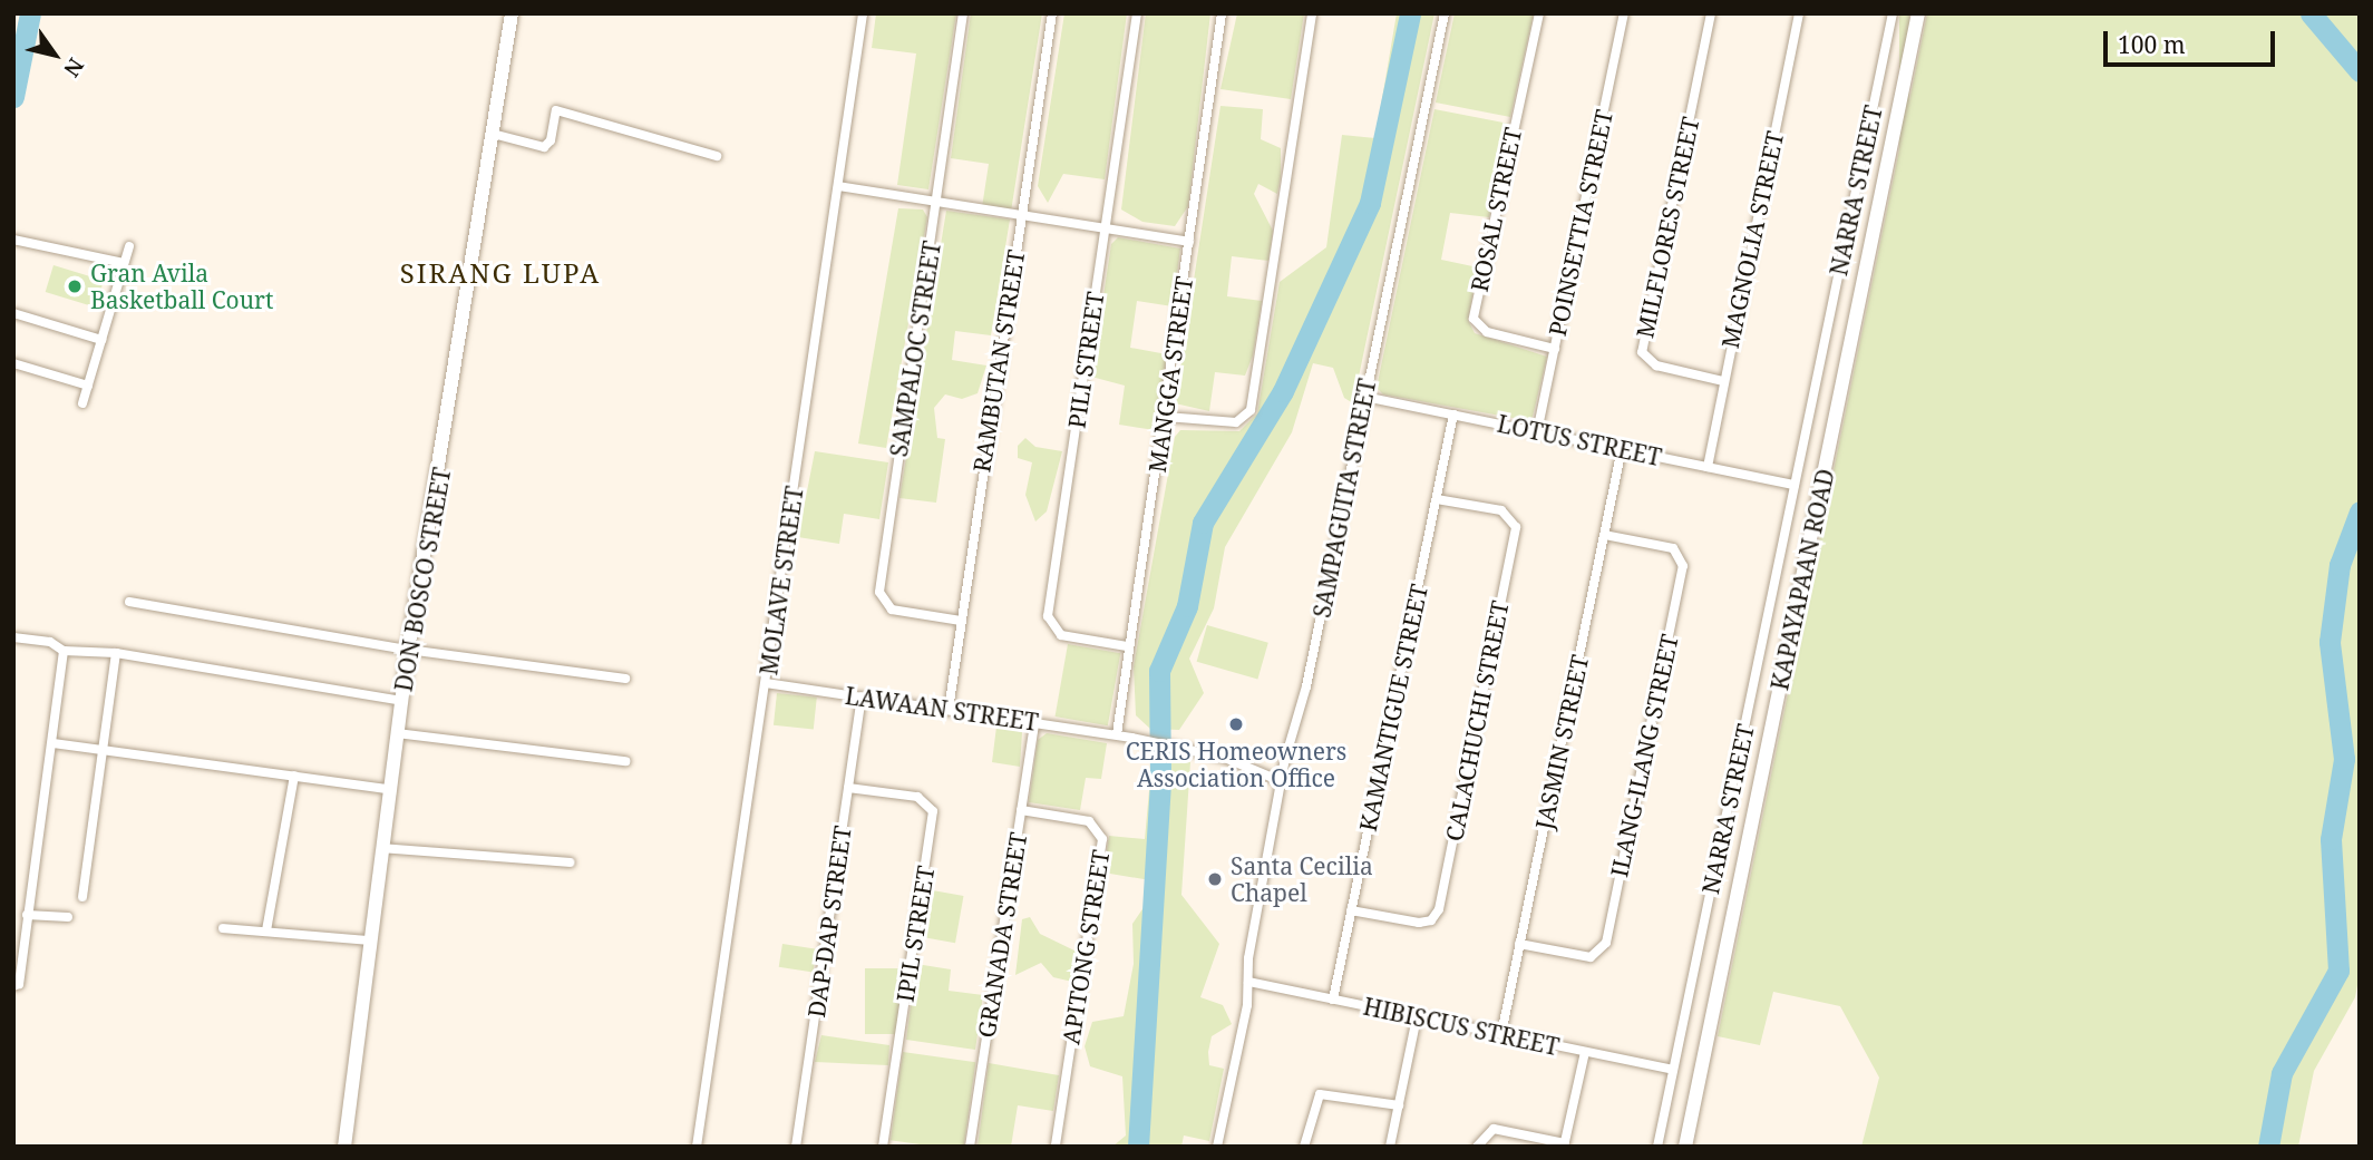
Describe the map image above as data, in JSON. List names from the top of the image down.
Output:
{
  "streets": {
    "street": [
      "NARRA STREET",
      "ROSAL STREET",
      "POINSETTIA STREET",
      "MILFLORES STREET",
      "MAGNOLIA STREET",
      "SAMPALOC STREET",
      "PILI STREET",
      "RAMBUTAN STREET",
      "MANGGA STREET",
      "LOTUS STREET",
      "SAMPAGUITA STREET",
      "DON BOSCO STREET",
      "KAPAYAPAAN ROAD",
      "MOLAVE STREET",
      "KAMANTIGUE STREET",
      "LAWAAN STREET",
      "CALACHUCHI STREET",
      "JASMIN STREET",
      "ILANG-ILANG STREET",
      "DAP-DAP STREET",
      "IPIL STREET",
      "GRANADA STREET",
      "APITONG STREET",
      "HIBISCUS STREET"
    ]
  },
  "crossings": [
    ["NARRA STREET", "LOTUS STREET"],
    ["NARRA STREET", "HIBISCUS STREET"],
    ["ROSAL STREET", "POINSETTIA STREET"],
    ["POINSETTIA STREET", "LOTUS STREET"],
    ["MILFLORES STREET", "MAGNOLIA STREET"],
    ["MAGNOLIA STREET", "LOTUS STREET"],
    ["SAMPALOC STREET", "RAMBUTAN STREET"],
    ["PILI STREET", "MANGGA STREET"],
    ["RAMBUTAN STREET", "LAWAAN STREET"],
    ["MANGGA STREET", "LAWAAN STREET"],
    ["LOTUS STREET", "SAMPAGUITA STREET"],
    ["LOTUS STREET", "KAMANTIGUE STREET"],
    ["LOTUS STREET", "JASMIN STREET"],
    ["SAMPAGUITA STREET", "LAWAAN STREET"],
    ["SAMPAGUITA STREET", "HIBISCUS STREET"],
    ["MOLAVE STREET", "LAWAAN STREET"],
    ["KAMANTIGUE STREET", "CALACHUCHI STREET"],
    ["KAMANTIGUE STREET", "HIBISCUS STREET"],
    ["LAWAAN STREET", "DAP-DAP STREET"],
    ["LAWAAN STREET", "GRANADA STREET"],
    ["JASMIN STREET", "ILANG-ILANG STREET"],
    ["JASMIN STREET", "HIBISCUS STREET"],
    ["DAP-DAP STREET", "IPIL STREET"],
    ["GRANADA STREET", "APITONG STREET"]
  ],
  "districts": ["SIRANG LUPA"],
  "places": ["Gran Avila Basketball Court", "CERIS Homeowners Association Office", "Santa Cecilia Chapel"],
  "scale_bar": "100 m",
  "north": "bottom right"
}
